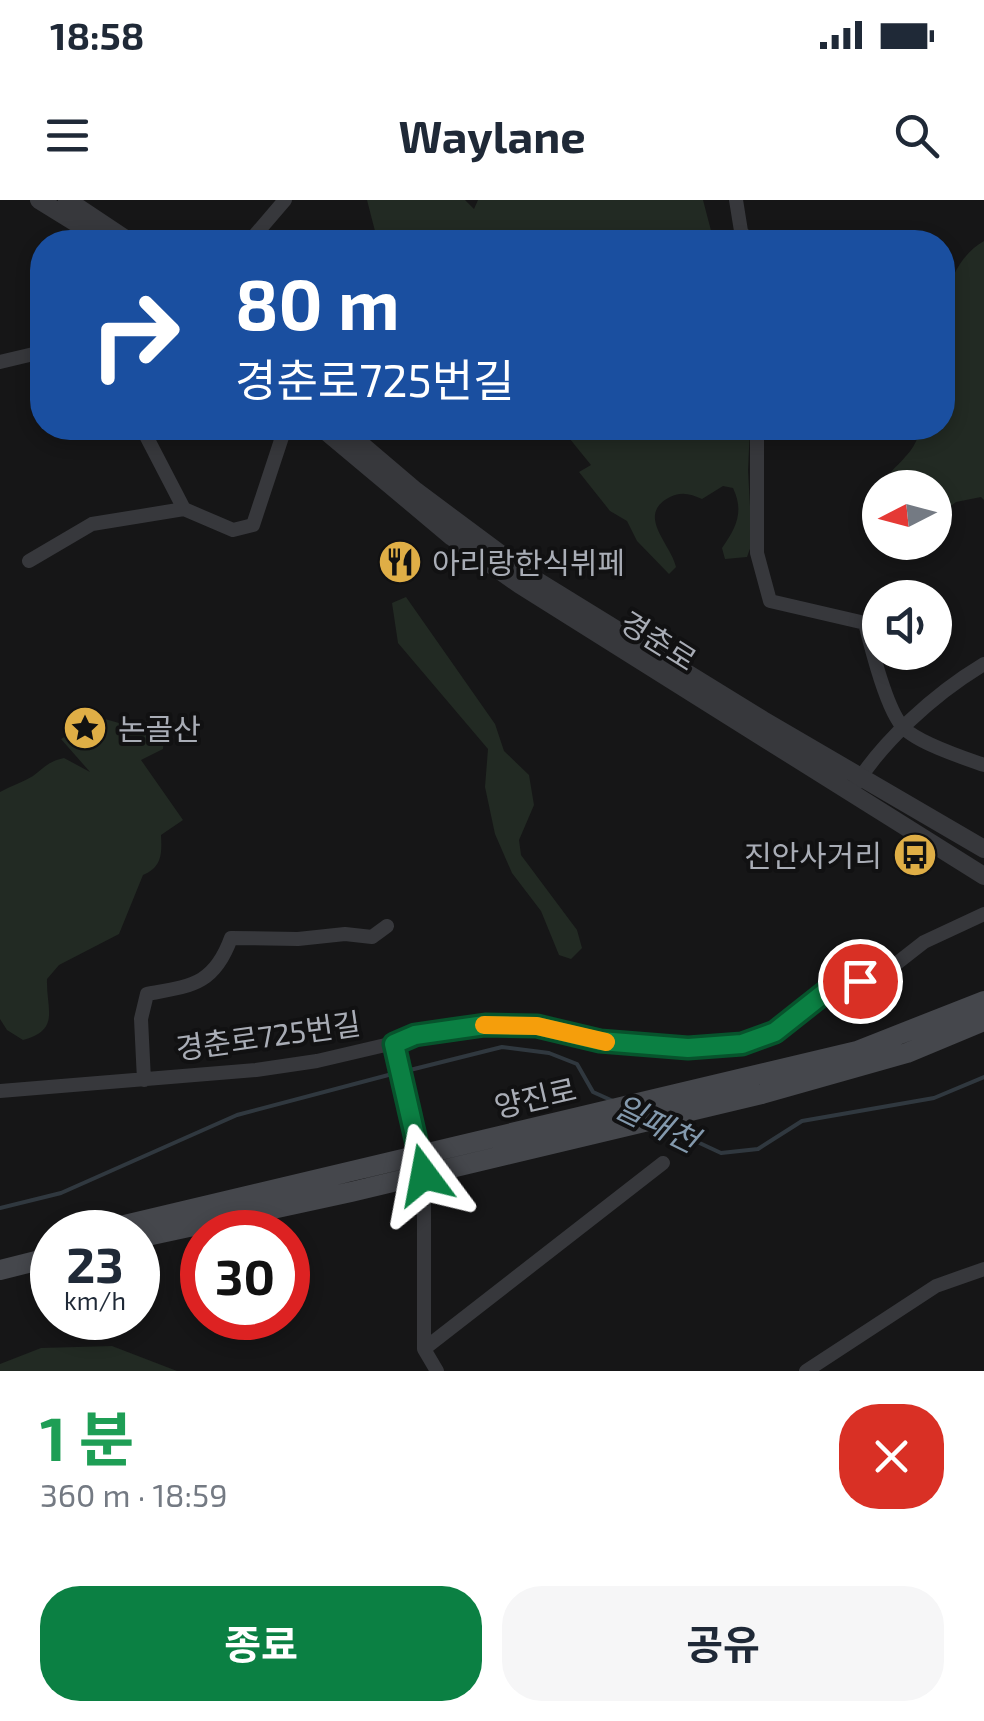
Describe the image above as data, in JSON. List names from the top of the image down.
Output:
{
  "streets": {
    "main road": ["양진로"],
    "street": ["경춘로", "경춘로725번길"]
  },
  "water": ["일패천"],
  "places": {
    "restaurant": ["아리랑한식뷔페"],
    "place": ["논골산"],
    "bus stop": ["진안사거리"]
  },
  "north": "left",
  "page": {
    "status": "18:58",
    "header": "Waylane",
    "turn": ["80 m", "경춘로725번길"],
    "speed": "23 km/h",
    "limit": "30",
    "heading": ["1 분", "360 m · 18:59"],
    "buttons": ["종료", "공유"]
  }
}
